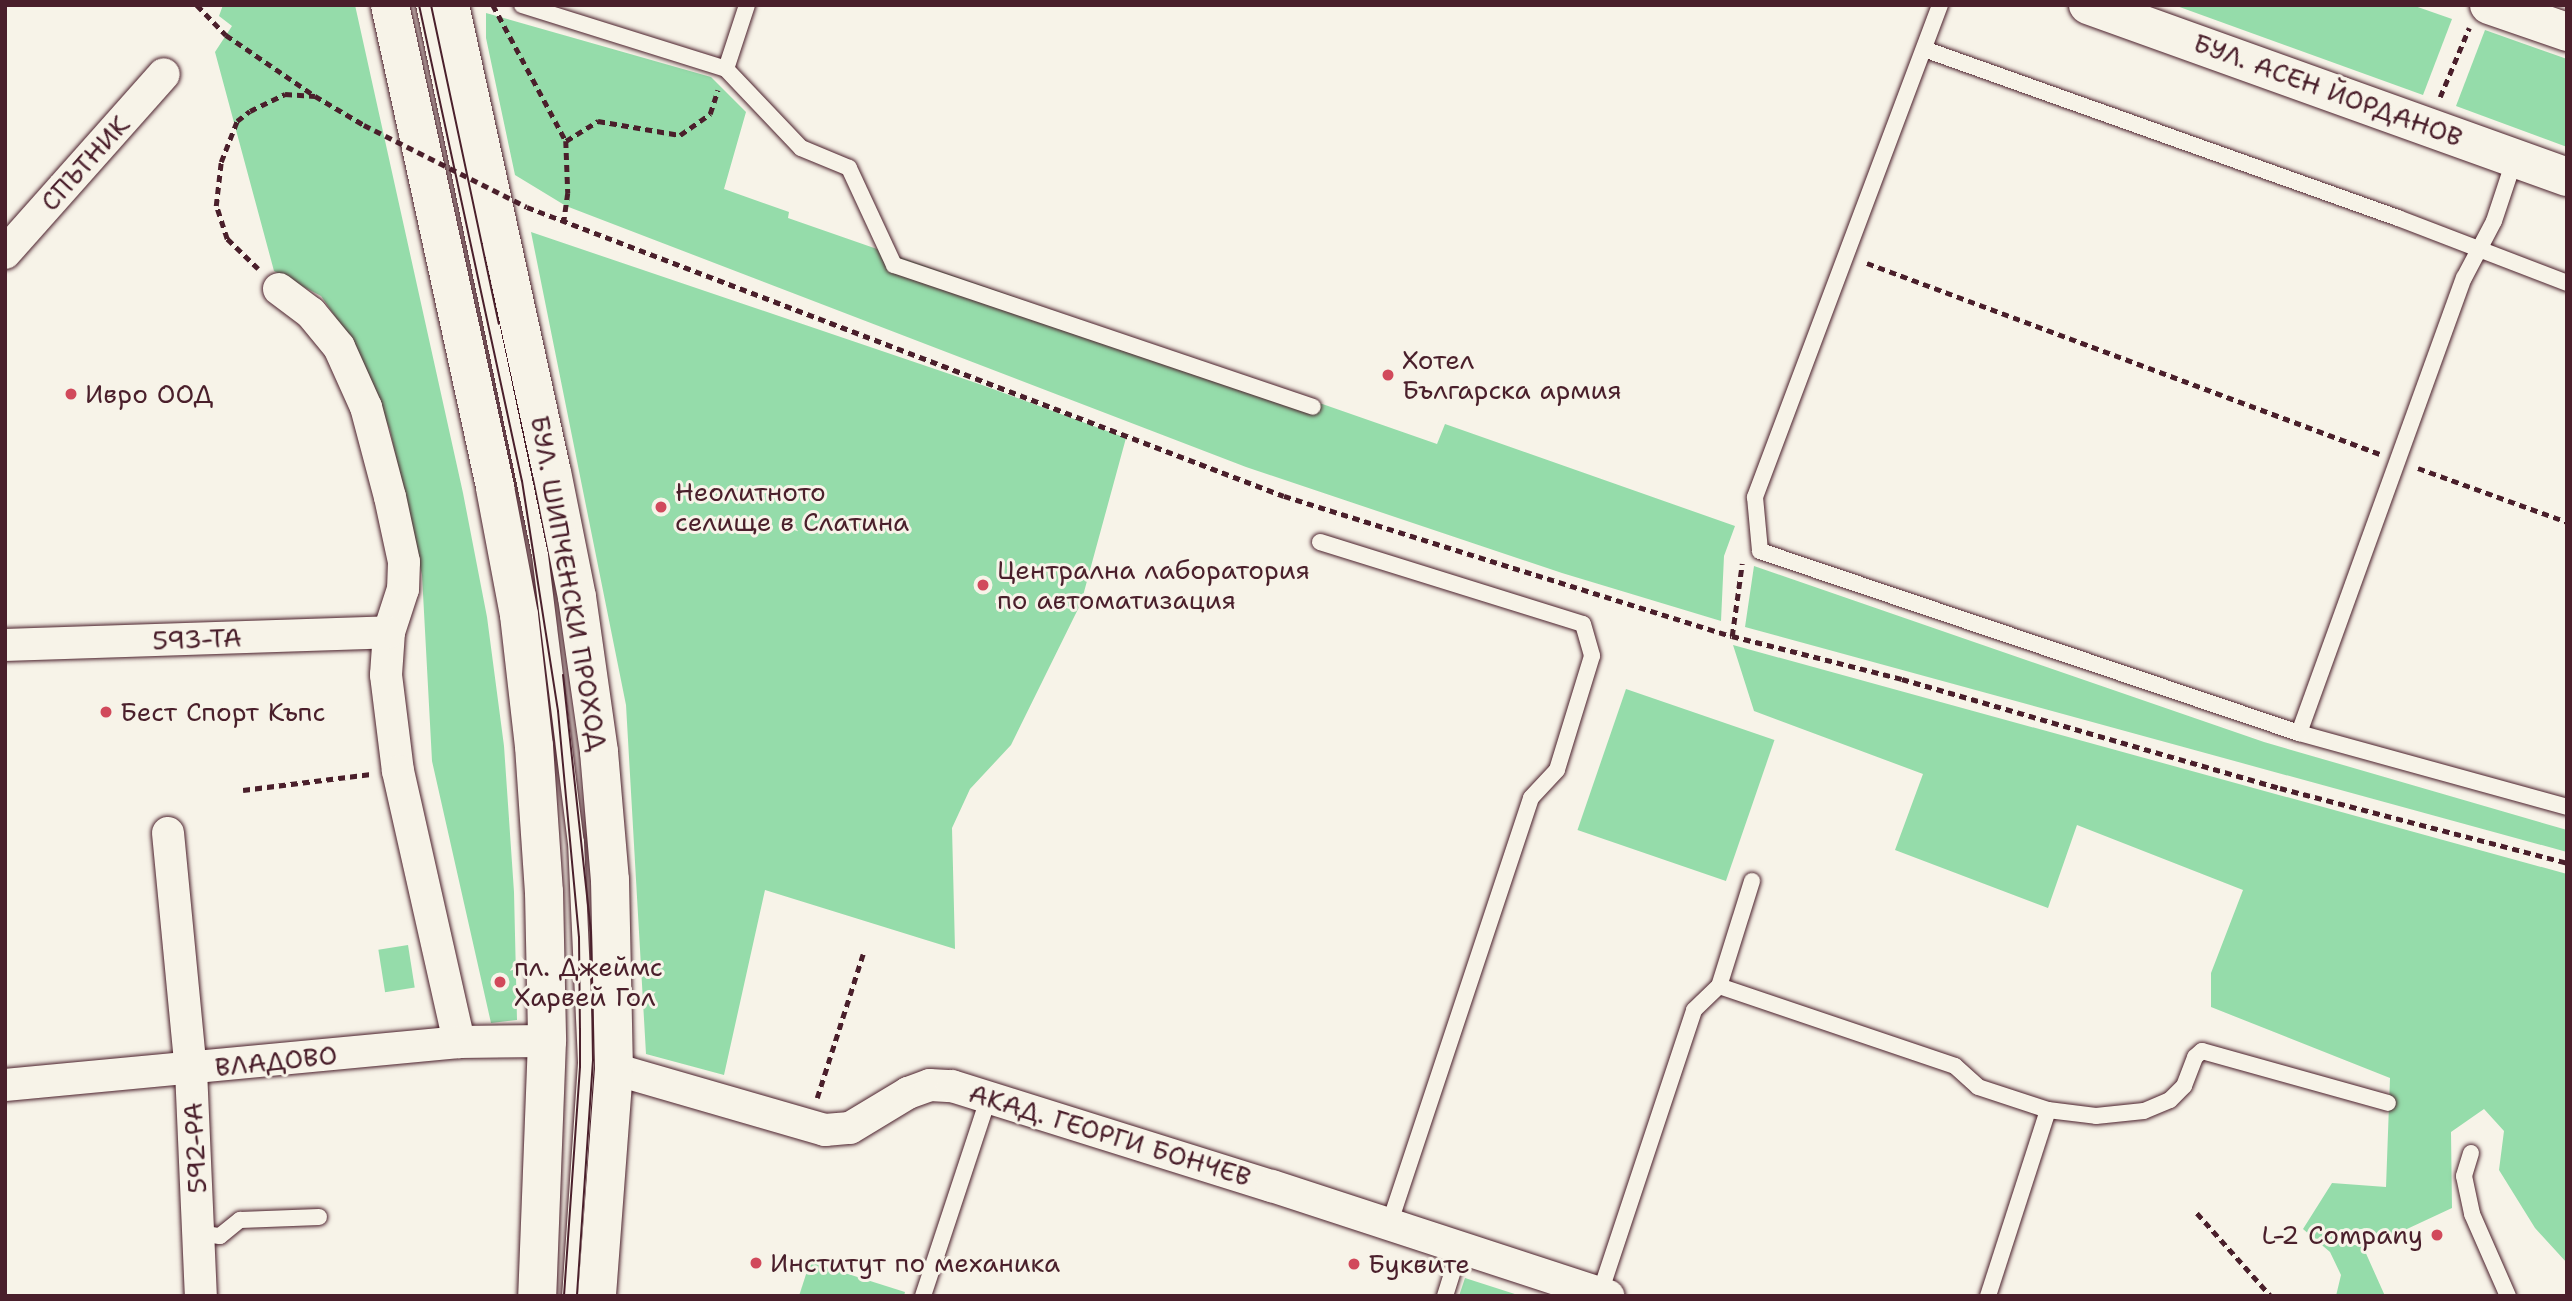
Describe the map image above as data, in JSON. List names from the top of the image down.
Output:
{
  "streets": {
    "main road": ["БУЛ. АСЕН ЙОРДАНОВ", "БУЛ. ШИПЧЕНСКИ ПРОХОД"],
    "street": [
      "СПЪТНИК",
      "593-ТА",
      "ВЛАДОВО",
      "АКАД. ГЕОРГИ БОНЧЕВ",
      "592-РА"
    ]
  },
  "crossings": [
    ["БУЛ. ШИПЧЕНСКИ ПРОХОД", "ВЛАДОВО"],
    ["БУЛ. ШИПЧЕНСКИ ПРОХОД", "АКАД. ГЕОРГИ БОНЧЕВ"],
    ["ВЛАДОВО", "592-РА"]
  ],
  "places": [
    "Хотел Българска армия",
    "Ивро ООД",
    "Неолитното селище в Слатина",
    "Централна лаборатория по автоматизация",
    "Бест Спорт Къпс",
    "пл. Джеймс Харвей Гол",
    "L-2 Company",
    "Институт по механика",
    "Буквите"
  ]
}
